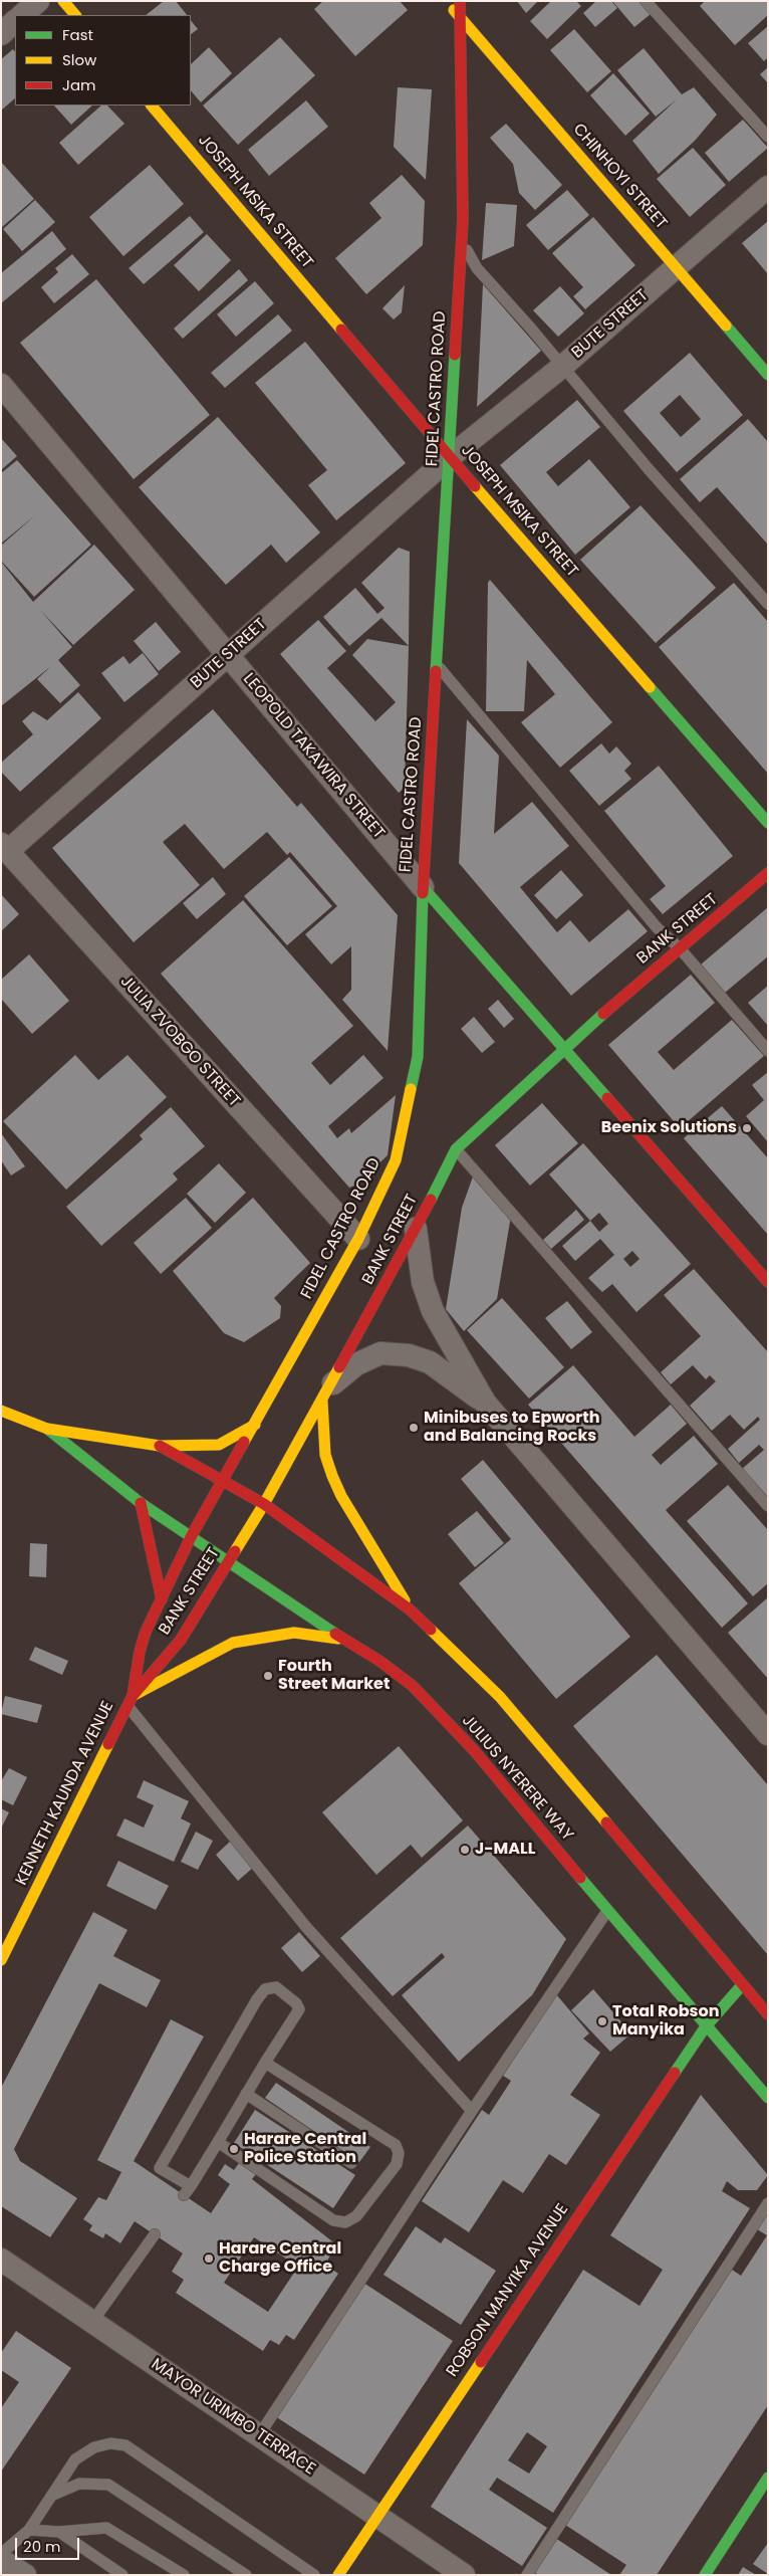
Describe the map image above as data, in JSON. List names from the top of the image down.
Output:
{
  "streets": {
    "main road": [
      "CHINHOYI STREET",
      "JOSEPH MSIKA STREET",
      "FIDEL CASTRO ROAD",
      "LEOPOLD TAKAWIRA STREET",
      "BANK STREET",
      "JULIUS NYERERE WAY",
      "KENNETH KAUNDA AVENUE",
      "ROBSON MANYIKA AVENUE"
    ],
    "street": ["BUTE STREET", "JULIA ZVOBGO STREET", "MAYOR URIMBO TERRACE"]
  },
  "crossings": [
    ["CHINHOYI STREET", "BUTE STREET"],
    ["CHINHOYI STREET", "FIDEL CASTRO ROAD"],
    ["JOSEPH MSIKA STREET", "BUTE STREET"],
    ["JOSEPH MSIKA STREET", "FIDEL CASTRO ROAD"],
    ["BUTE STREET", "FIDEL CASTRO ROAD"],
    ["BUTE STREET", "LEOPOLD TAKAWIRA STREET"],
    ["BUTE STREET", "JULIA ZVOBGO STREET"],
    ["FIDEL CASTRO ROAD", "LEOPOLD TAKAWIRA STREET"],
    ["FIDEL CASTRO ROAD", "BANK STREET"],
    ["FIDEL CASTRO ROAD", "JULIA ZVOBGO STREET"],
    ["FIDEL CASTRO ROAD", "JULIUS NYERERE WAY"],
    ["FIDEL CASTRO ROAD", "KENNETH KAUNDA AVENUE"],
    ["LEOPOLD TAKAWIRA STREET", "BANK STREET"],
    ["BANK STREET", "JULIUS NYERERE WAY"],
    ["BANK STREET", "KENNETH KAUNDA AVENUE"],
    ["JULIUS NYERERE WAY", "ROBSON MANYIKA AVENUE"],
    ["ROBSON MANYIKA AVENUE", "MAYOR URIMBO TERRACE"]
  ],
  "places": [
    "Beenix Solutions",
    "Minibuses to Epworth and Balancing Rocks",
    "Fourth Street Market",
    "J-MALL",
    "Total Robson Manyika",
    "Harare Central Police Station",
    "Harare Central Charge Office"
  ],
  "legend": ["Fast", "Slow", "Jam"],
  "scale_bar": "20 m"
}
